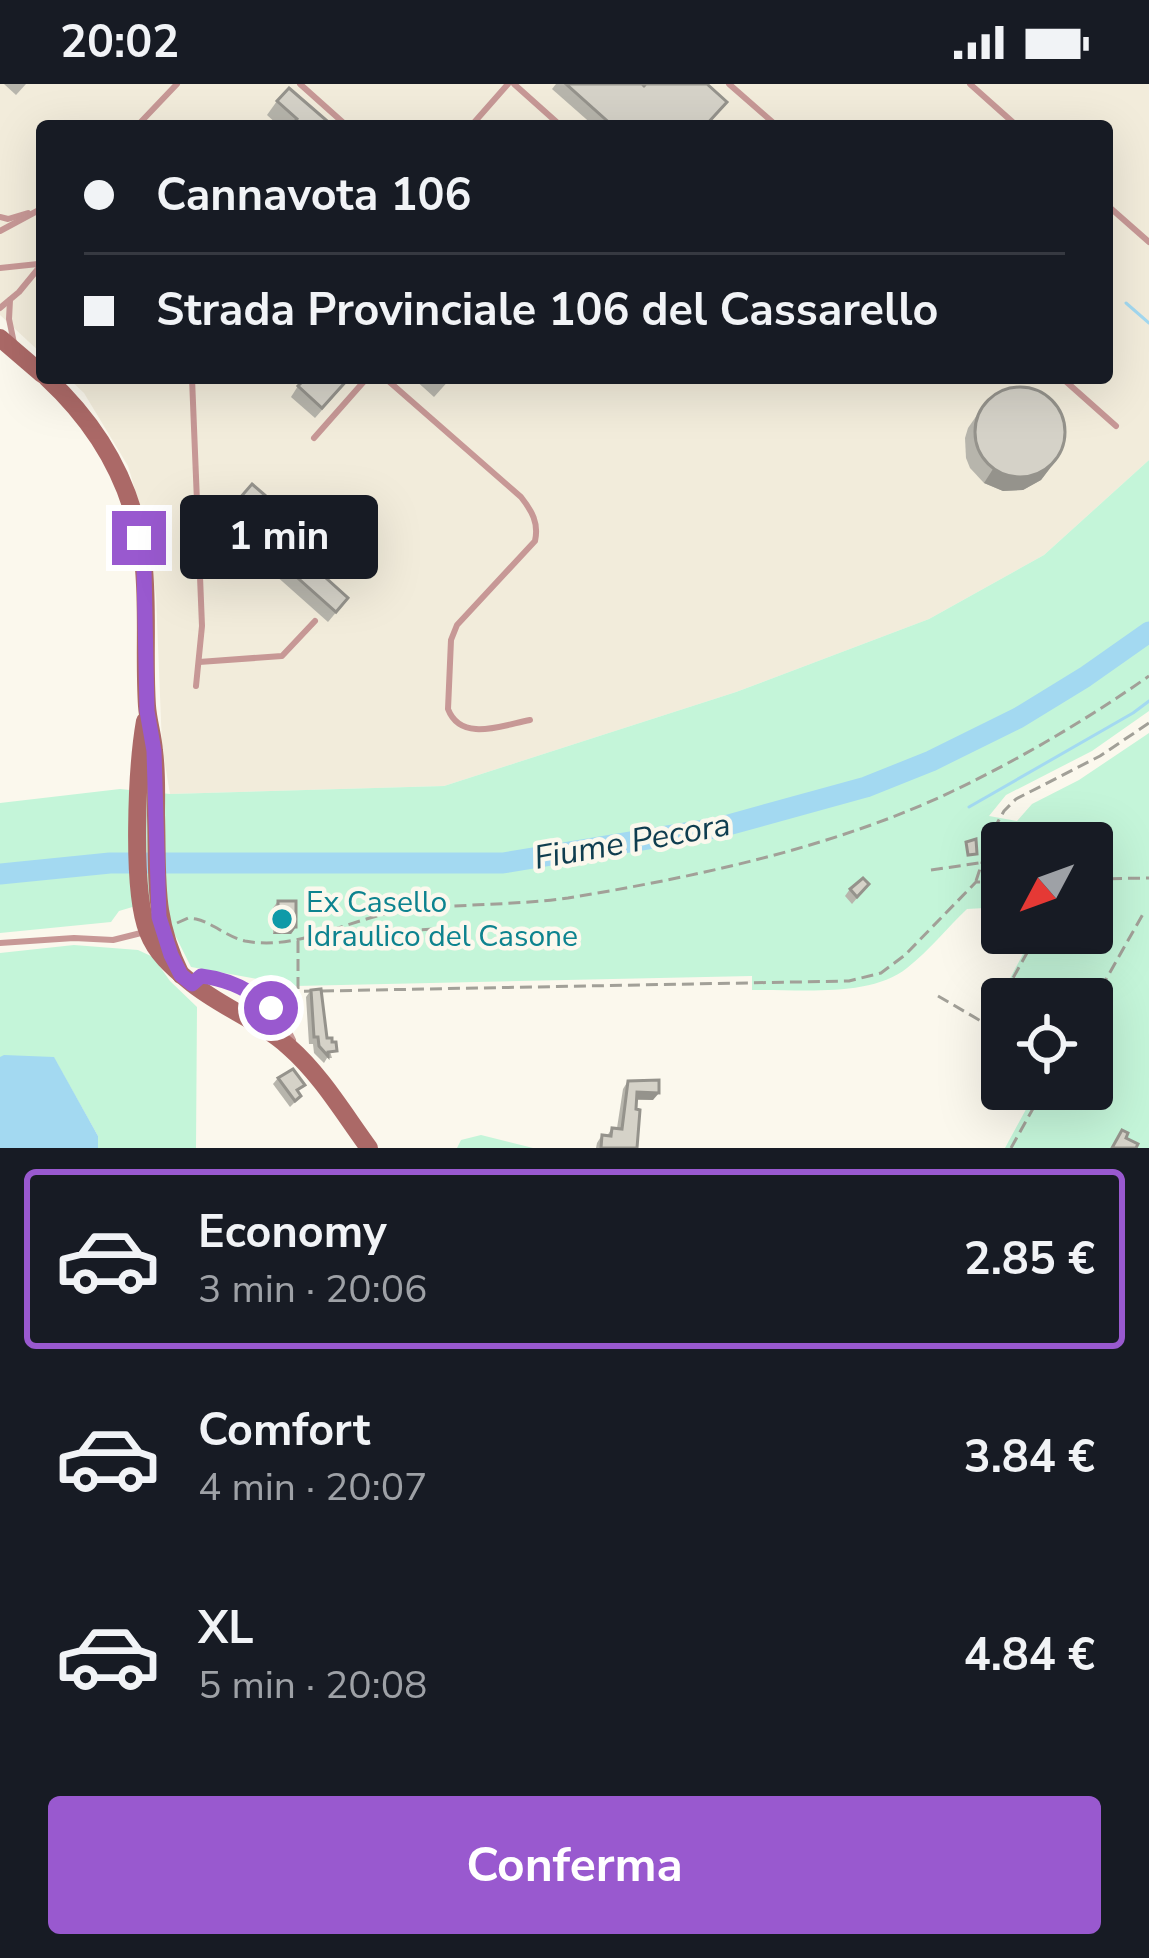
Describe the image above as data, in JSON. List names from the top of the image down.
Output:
{
  "water": ["Fiume Pecora"],
  "places": ["Ex Casello Idraulico del Casone"],
  "north": "bottom left",
  "page": {
    "status": "20:02",
    "banner": ["Cannavota 106", "Strada Provinciale 106 del Cassarello"],
    "bubble": "1 min",
    "list": [
      {
        "name": "Economy",
        "note": "3 min · 20:06",
        "value": "2.85 €"
      },
      {
        "name": "Comfort",
        "note": "4 min · 20:07",
        "value": "3.84 €"
      },
      {
        "name": "XL",
        "note": "5 min · 20:08",
        "value": "4.84 €"
      }
    ],
    "buttons": "Conferma"
  }
}
